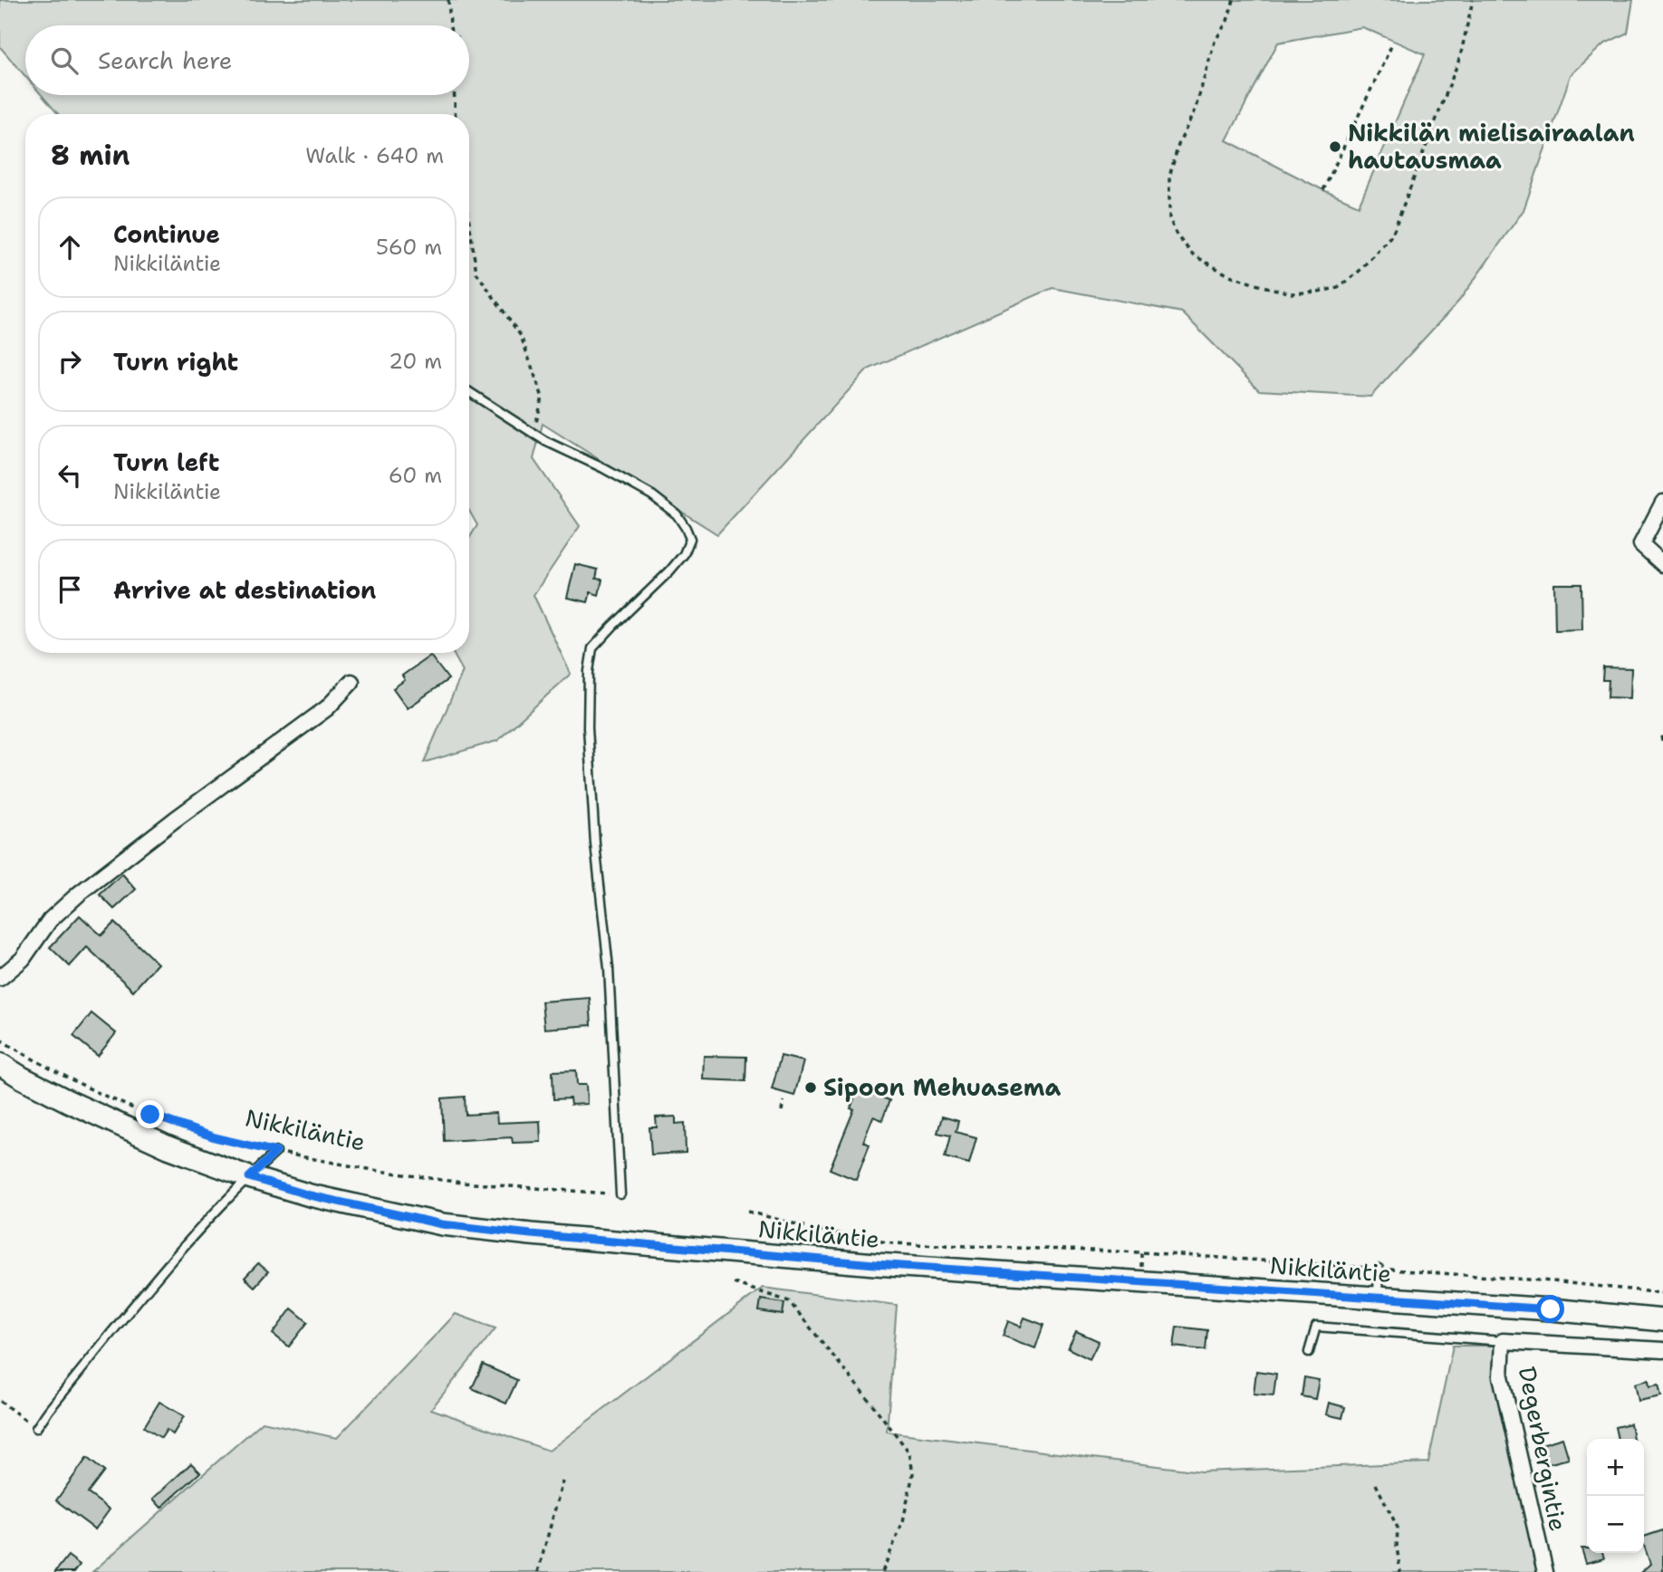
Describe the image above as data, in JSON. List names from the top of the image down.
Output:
{
  "streets": {
    "street": ["Nikkiläntie", "Degerbergintie"]
  },
  "places": ["Nikkilän mielisairaalan hautausmaa", "Sipoon Mehuasema"],
  "page": {
    "search": "Search here",
    "heading": ["8 min", "Walk · 640 m"],
    "list": [
      ["Continue", "Nikkiläntie", "560 m"],
      ["Turn right", "20 m"],
      ["Turn left", "Nikkiläntie", "60 m"],
      "Arrive at destination"
    ],
    "map_buttons": ["+", "−"]
  }
}
